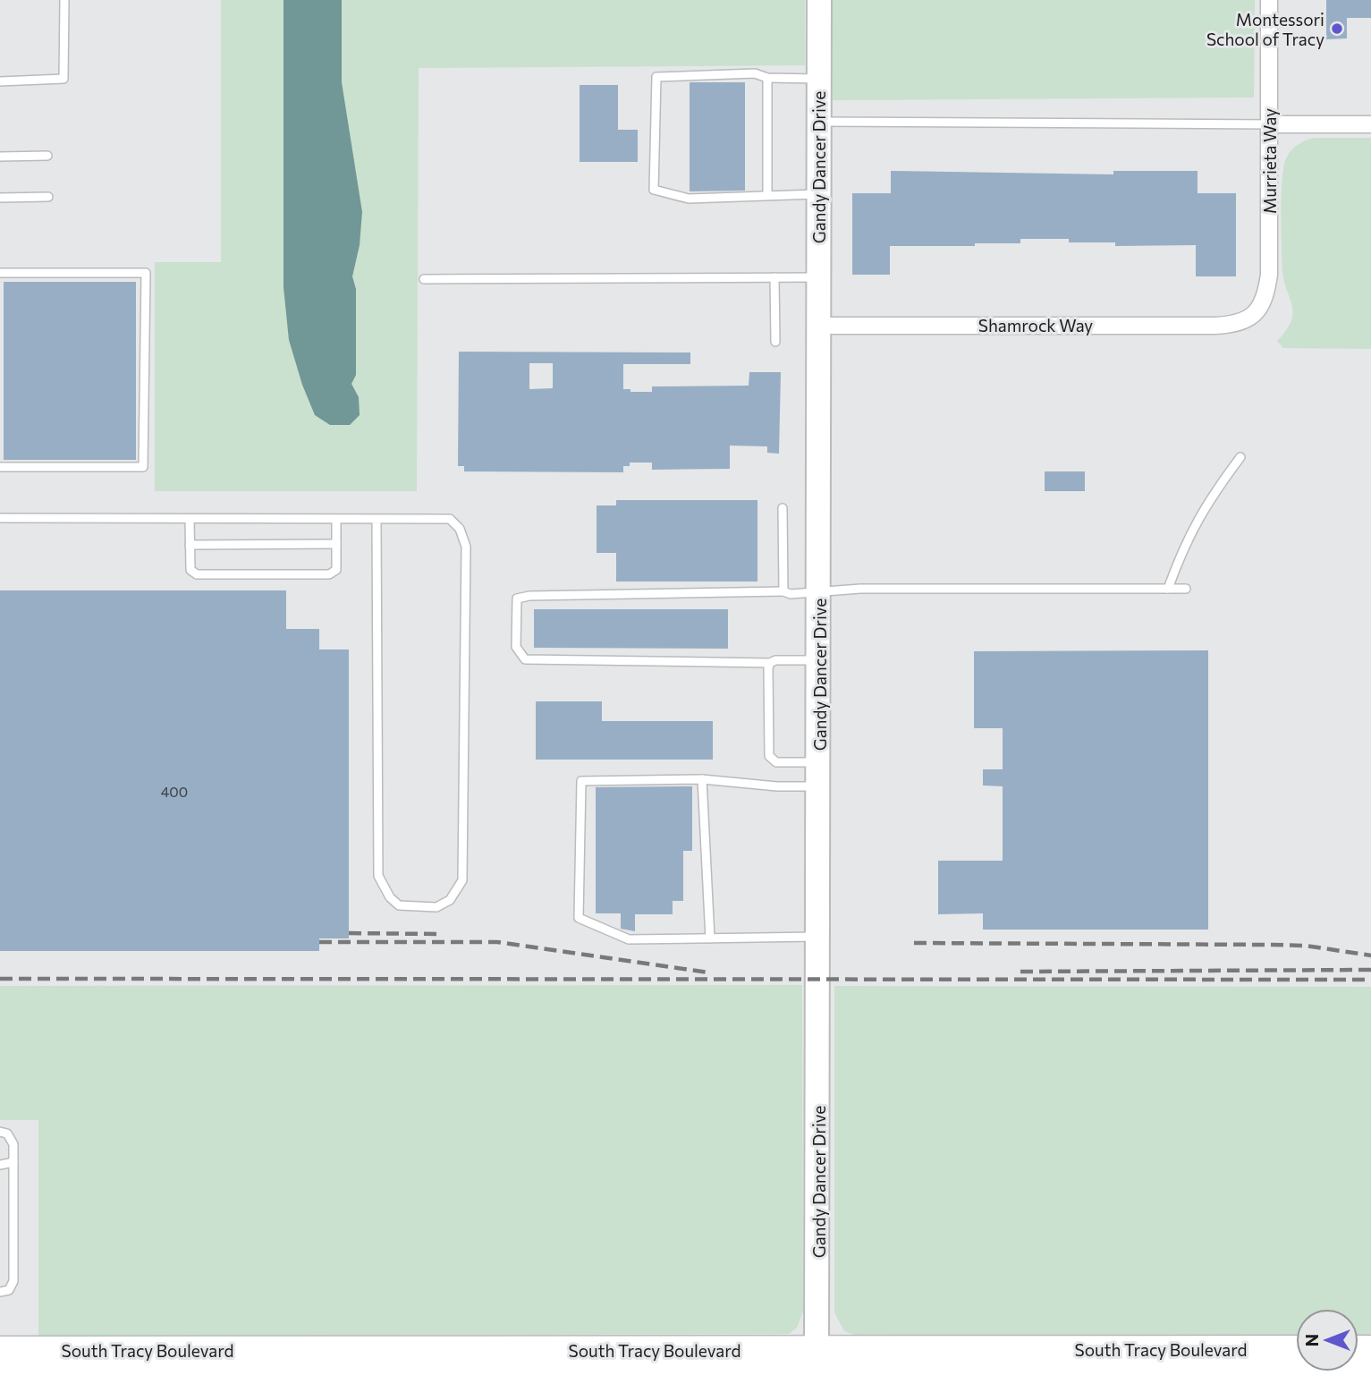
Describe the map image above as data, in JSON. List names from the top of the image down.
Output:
{
  "streets": {
    "main road": ["South Tracy Boulevard"],
    "street": ["Murrieta Way", "Gandy Dancer Drive", "Shamrock Way"]
  },
  "crossings": [
    ["Murrieta Way", "Shamrock Way"],
    ["Gandy Dancer Drive", "Shamrock Way"],
    ["Gandy Dancer Drive", "South Tracy Boulevard"]
  ],
  "places": ["Montessori School of Tracy"],
  "house_numbers": ["400"],
  "north": "left"
}
